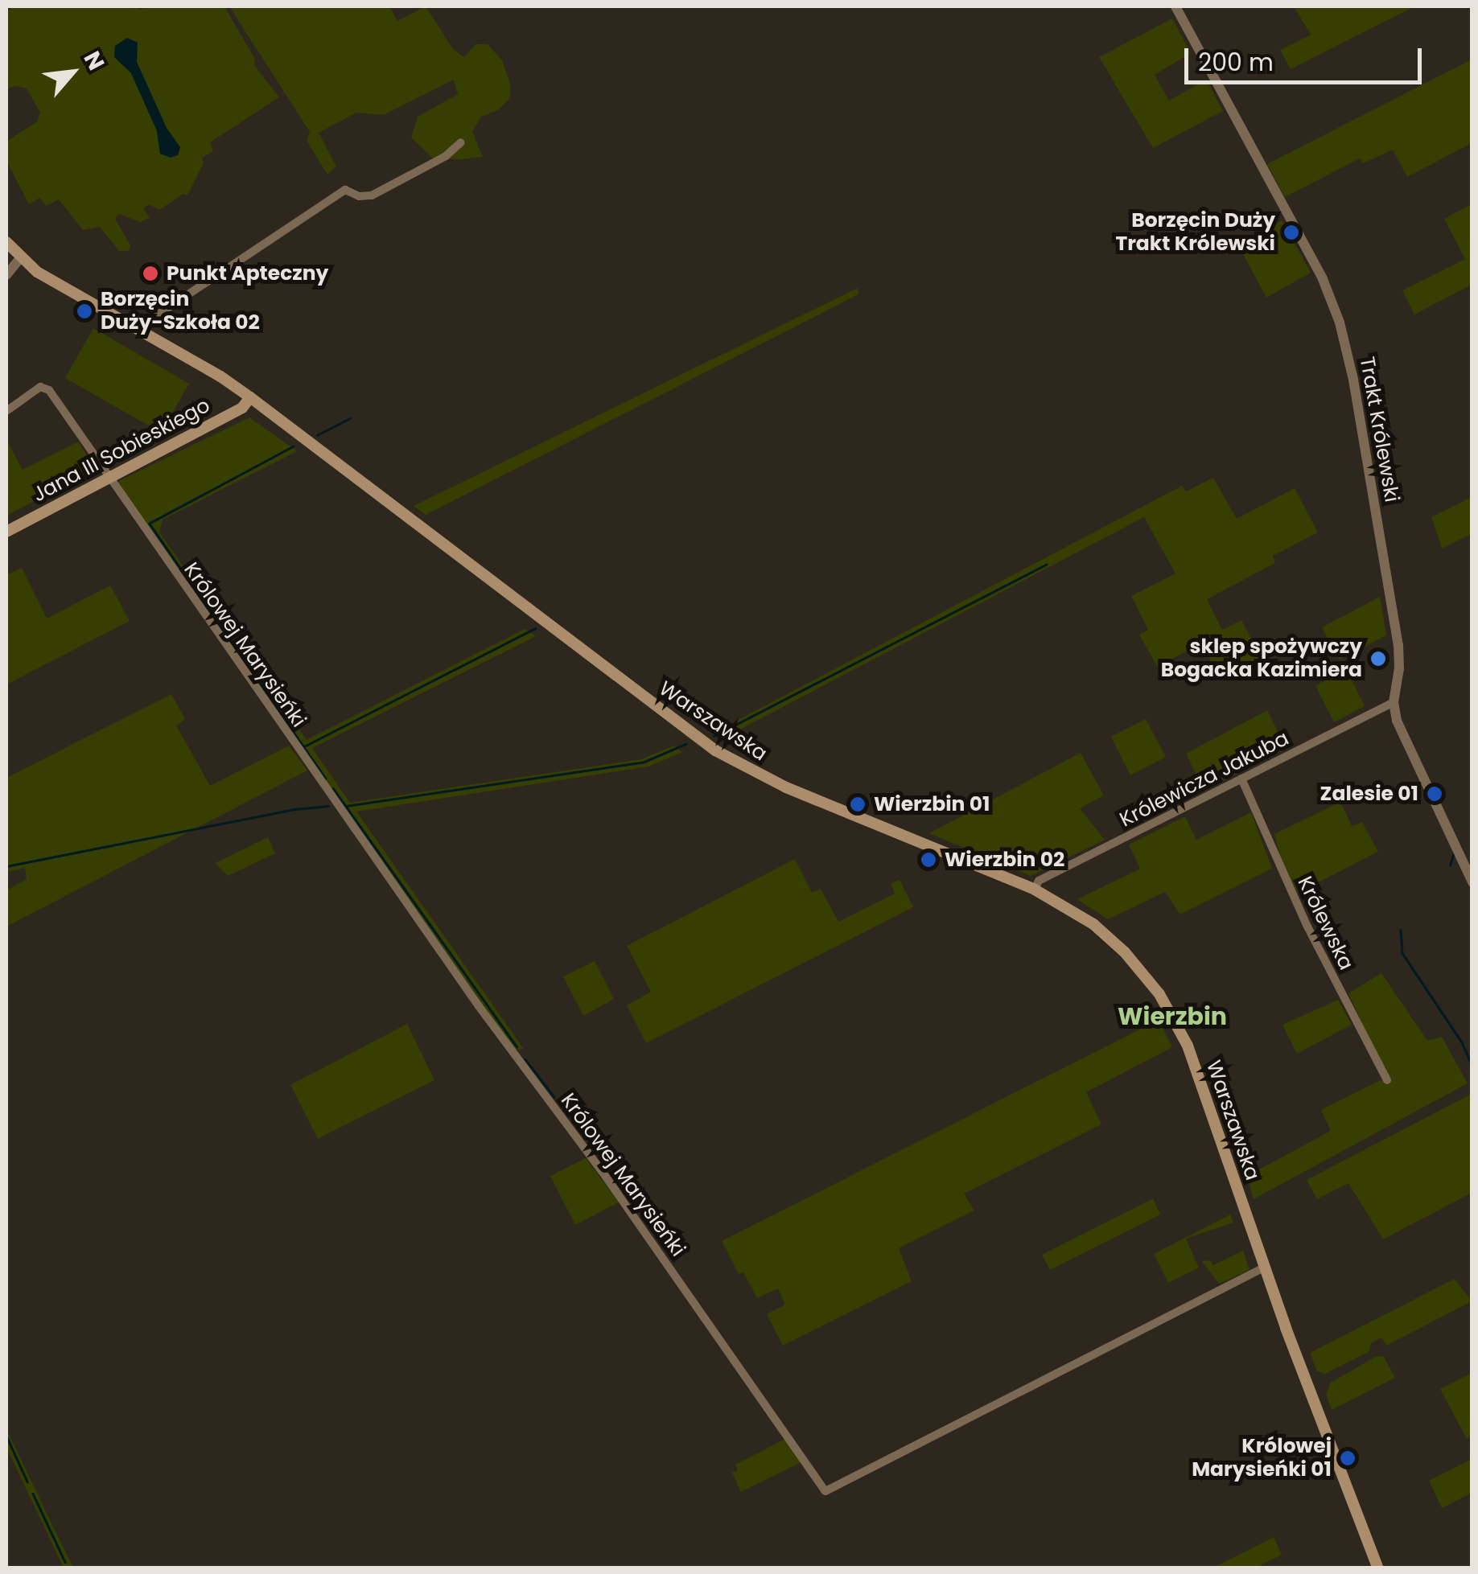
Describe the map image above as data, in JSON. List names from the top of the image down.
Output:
{
  "streets": {
    "main road": ["Jana III Sobieskiego", "Warszawska"],
    "street": [
      "Trakt Królewski",
      "Królowej Marysieńki",
      "Królewicza Jakuba",
      "Królewska"
    ]
  },
  "crossings": [
    ["Trakt Królewski", "Królewicza Jakuba"],
    ["Jana III Sobieskiego", "Królowej Marysieńki"],
    ["Jana III Sobieskiego", "Warszawska"],
    ["Królowej Marysieńki", "Warszawska"],
    ["Warszawska", "Królewicza Jakuba"],
    ["Królewicza Jakuba", "Królewska"]
  ],
  "districts": ["Wierzbin"],
  "places": [
    "Borzęcin Duży Trakt Królewski",
    "Punkt Apteczny",
    "Borzęcin Duży-Szkoła 02",
    "sklep spożywczy Bogacka Kazimiera",
    "Zalesie 01",
    "Wierzbin 01",
    "Wierzbin 02",
    "Królowej Marysieńki 01"
  ],
  "scale_bar": "200 m",
  "north": "top right"
}
